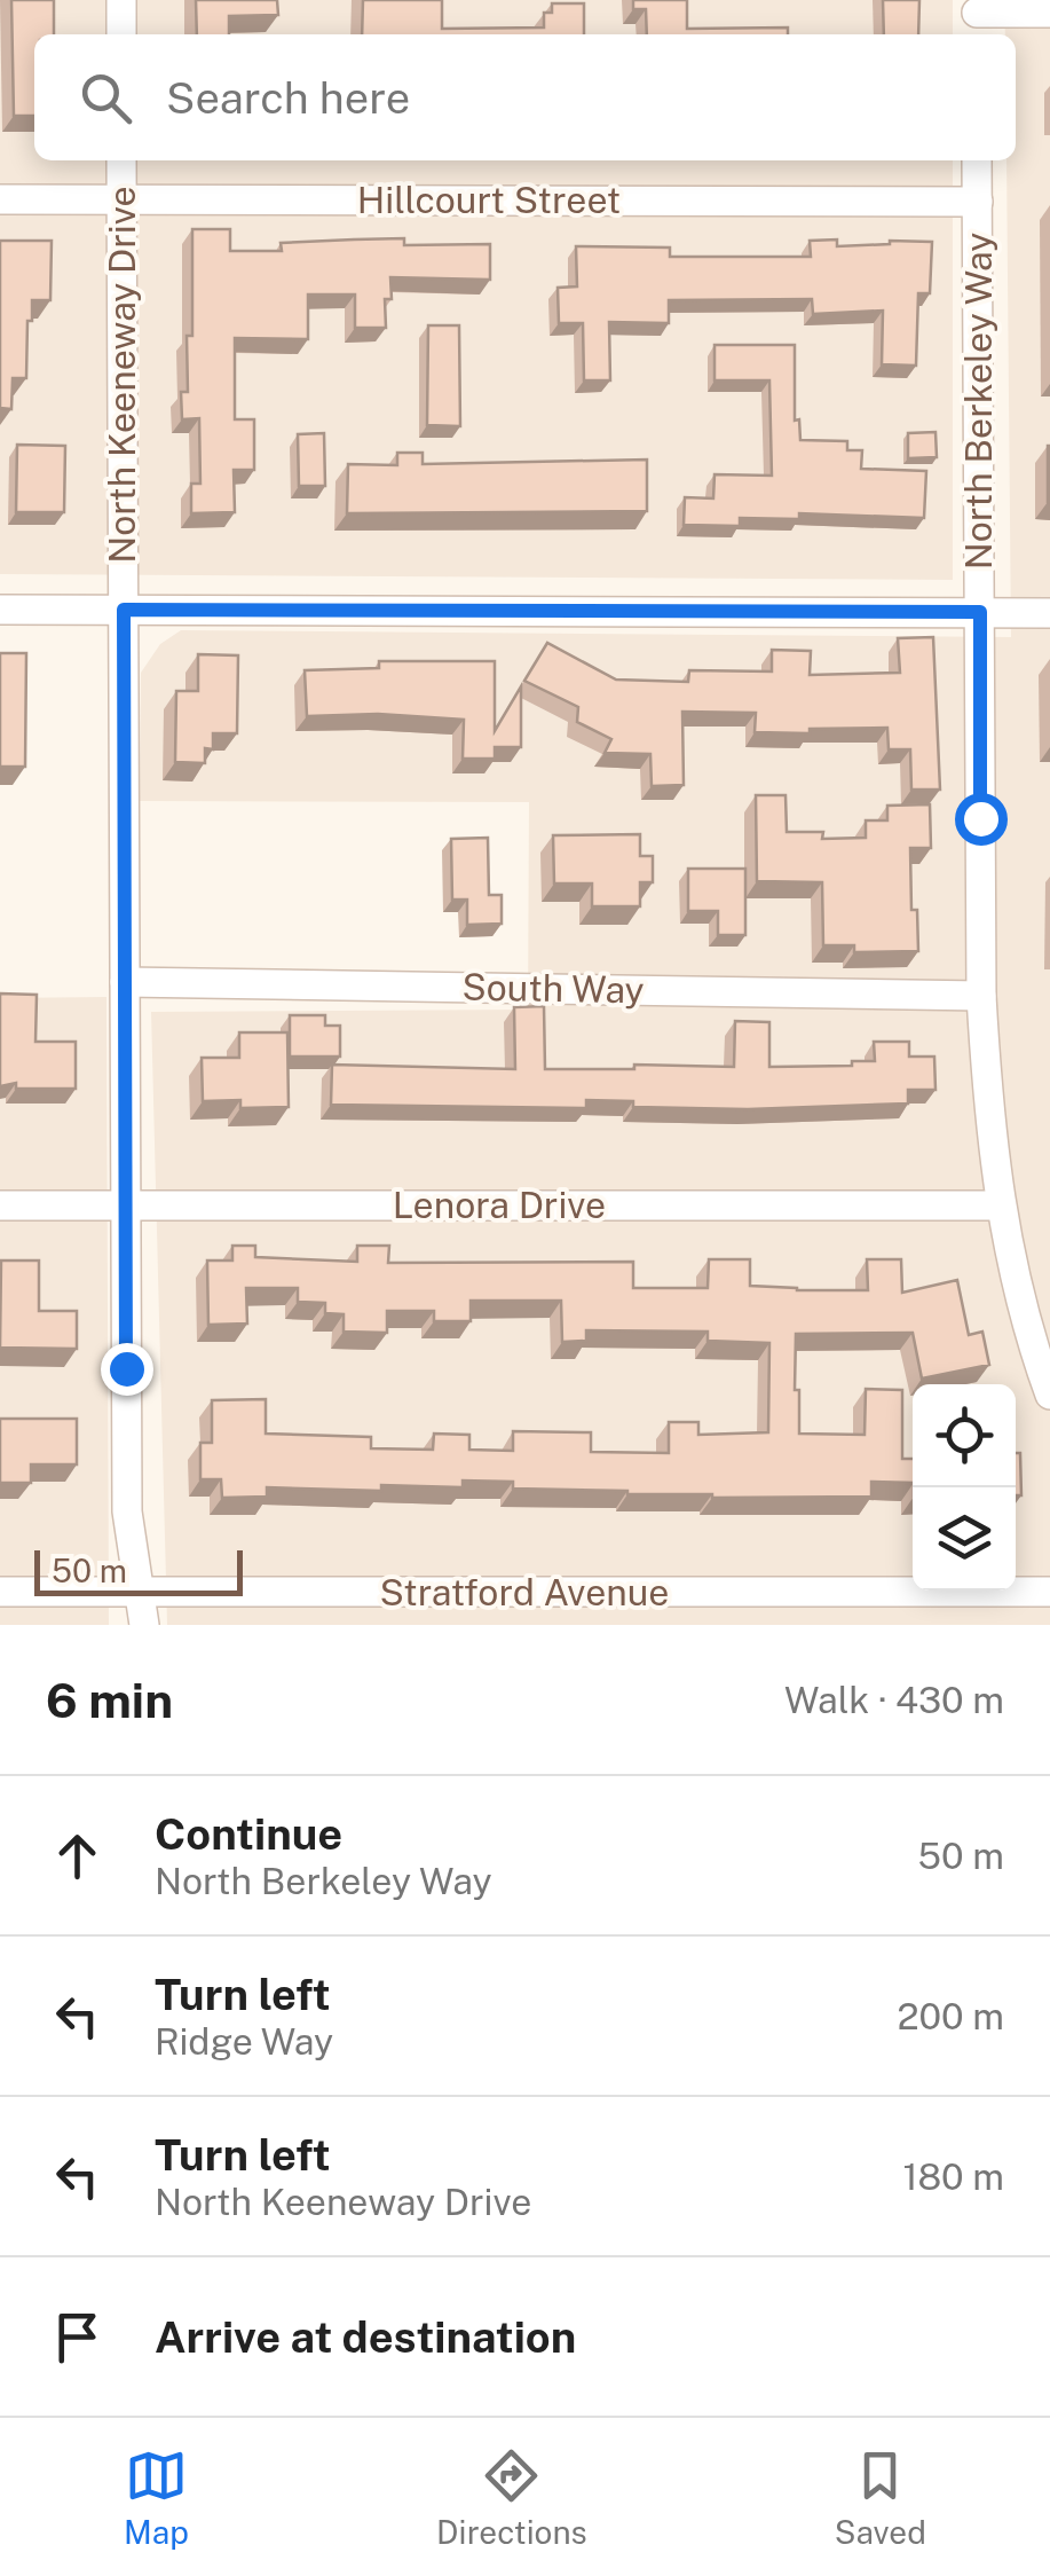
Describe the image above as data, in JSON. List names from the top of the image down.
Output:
{
  "streets": {
    "street": [
      "Hillcourt Street",
      "North Keeneway Drive",
      "North Berkeley Way",
      "South Way",
      "Lenora Drive",
      "Stratford Avenue"
    ]
  },
  "crossings": [
    ["Hillcourt Street", "North Keeneway Drive"],
    ["Hillcourt Street", "North Berkeley Way"],
    ["North Keeneway Drive", "South Way"],
    ["North Keeneway Drive", "Lenora Drive"],
    ["North Keeneway Drive", "Stratford Avenue"],
    ["North Berkeley Way", "South Way"],
    ["North Berkeley Way", "Lenora Drive"]
  ],
  "scale_bar": "50 m",
  "page": {
    "search": "Search here",
    "scale": "50 m",
    "heading": ["6 min", "Walk · 430 m"],
    "list": [
      ["Continue", "North Berkeley Way", "50 m"],
      ["Turn left", "Ridge Way", "200 m"],
      ["Turn left", "North Keeneway Drive", "180 m"],
      "Arrive at destination"
    ],
    "nav": ["Map", "Directions", "Saved"]
  }
}
